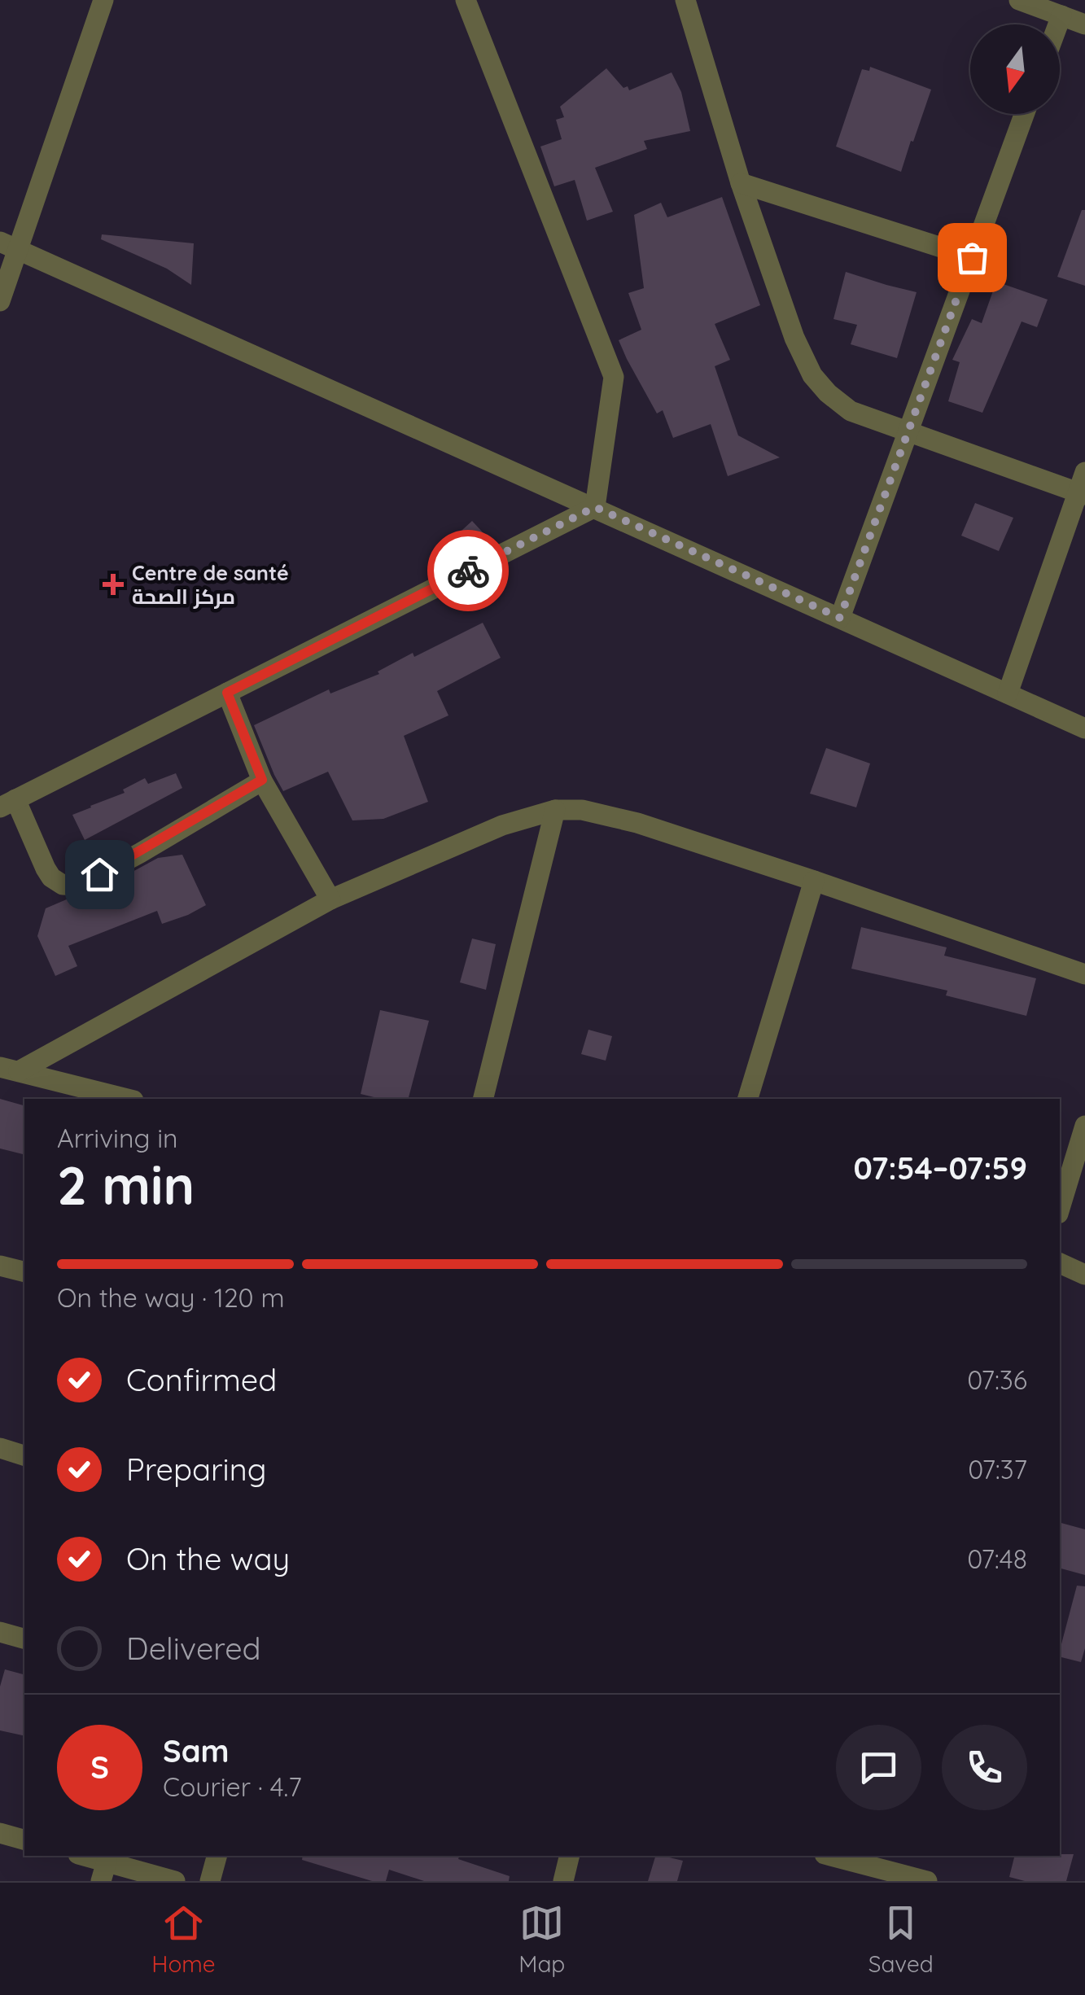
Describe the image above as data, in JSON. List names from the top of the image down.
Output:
{
  "places": {
    "health": ["Centre de santé مركز الصحة"]
  },
  "north": "bottom",
  "page": {
    "heading": ["2 min", "Arriving in", "07:54–07:59"],
    "panel": ["Sam", "Courier · 4.7"],
    "bar": "On the way · 120 m",
    "list": [
      ["Confirmed", "07:36"],
      ["Preparing", "07:37"],
      ["On the way", "07:48"],
      "Delivered"
    ],
    "round": "S",
    "tabs": ["Home", "Map", "Saved"]
  }
}
